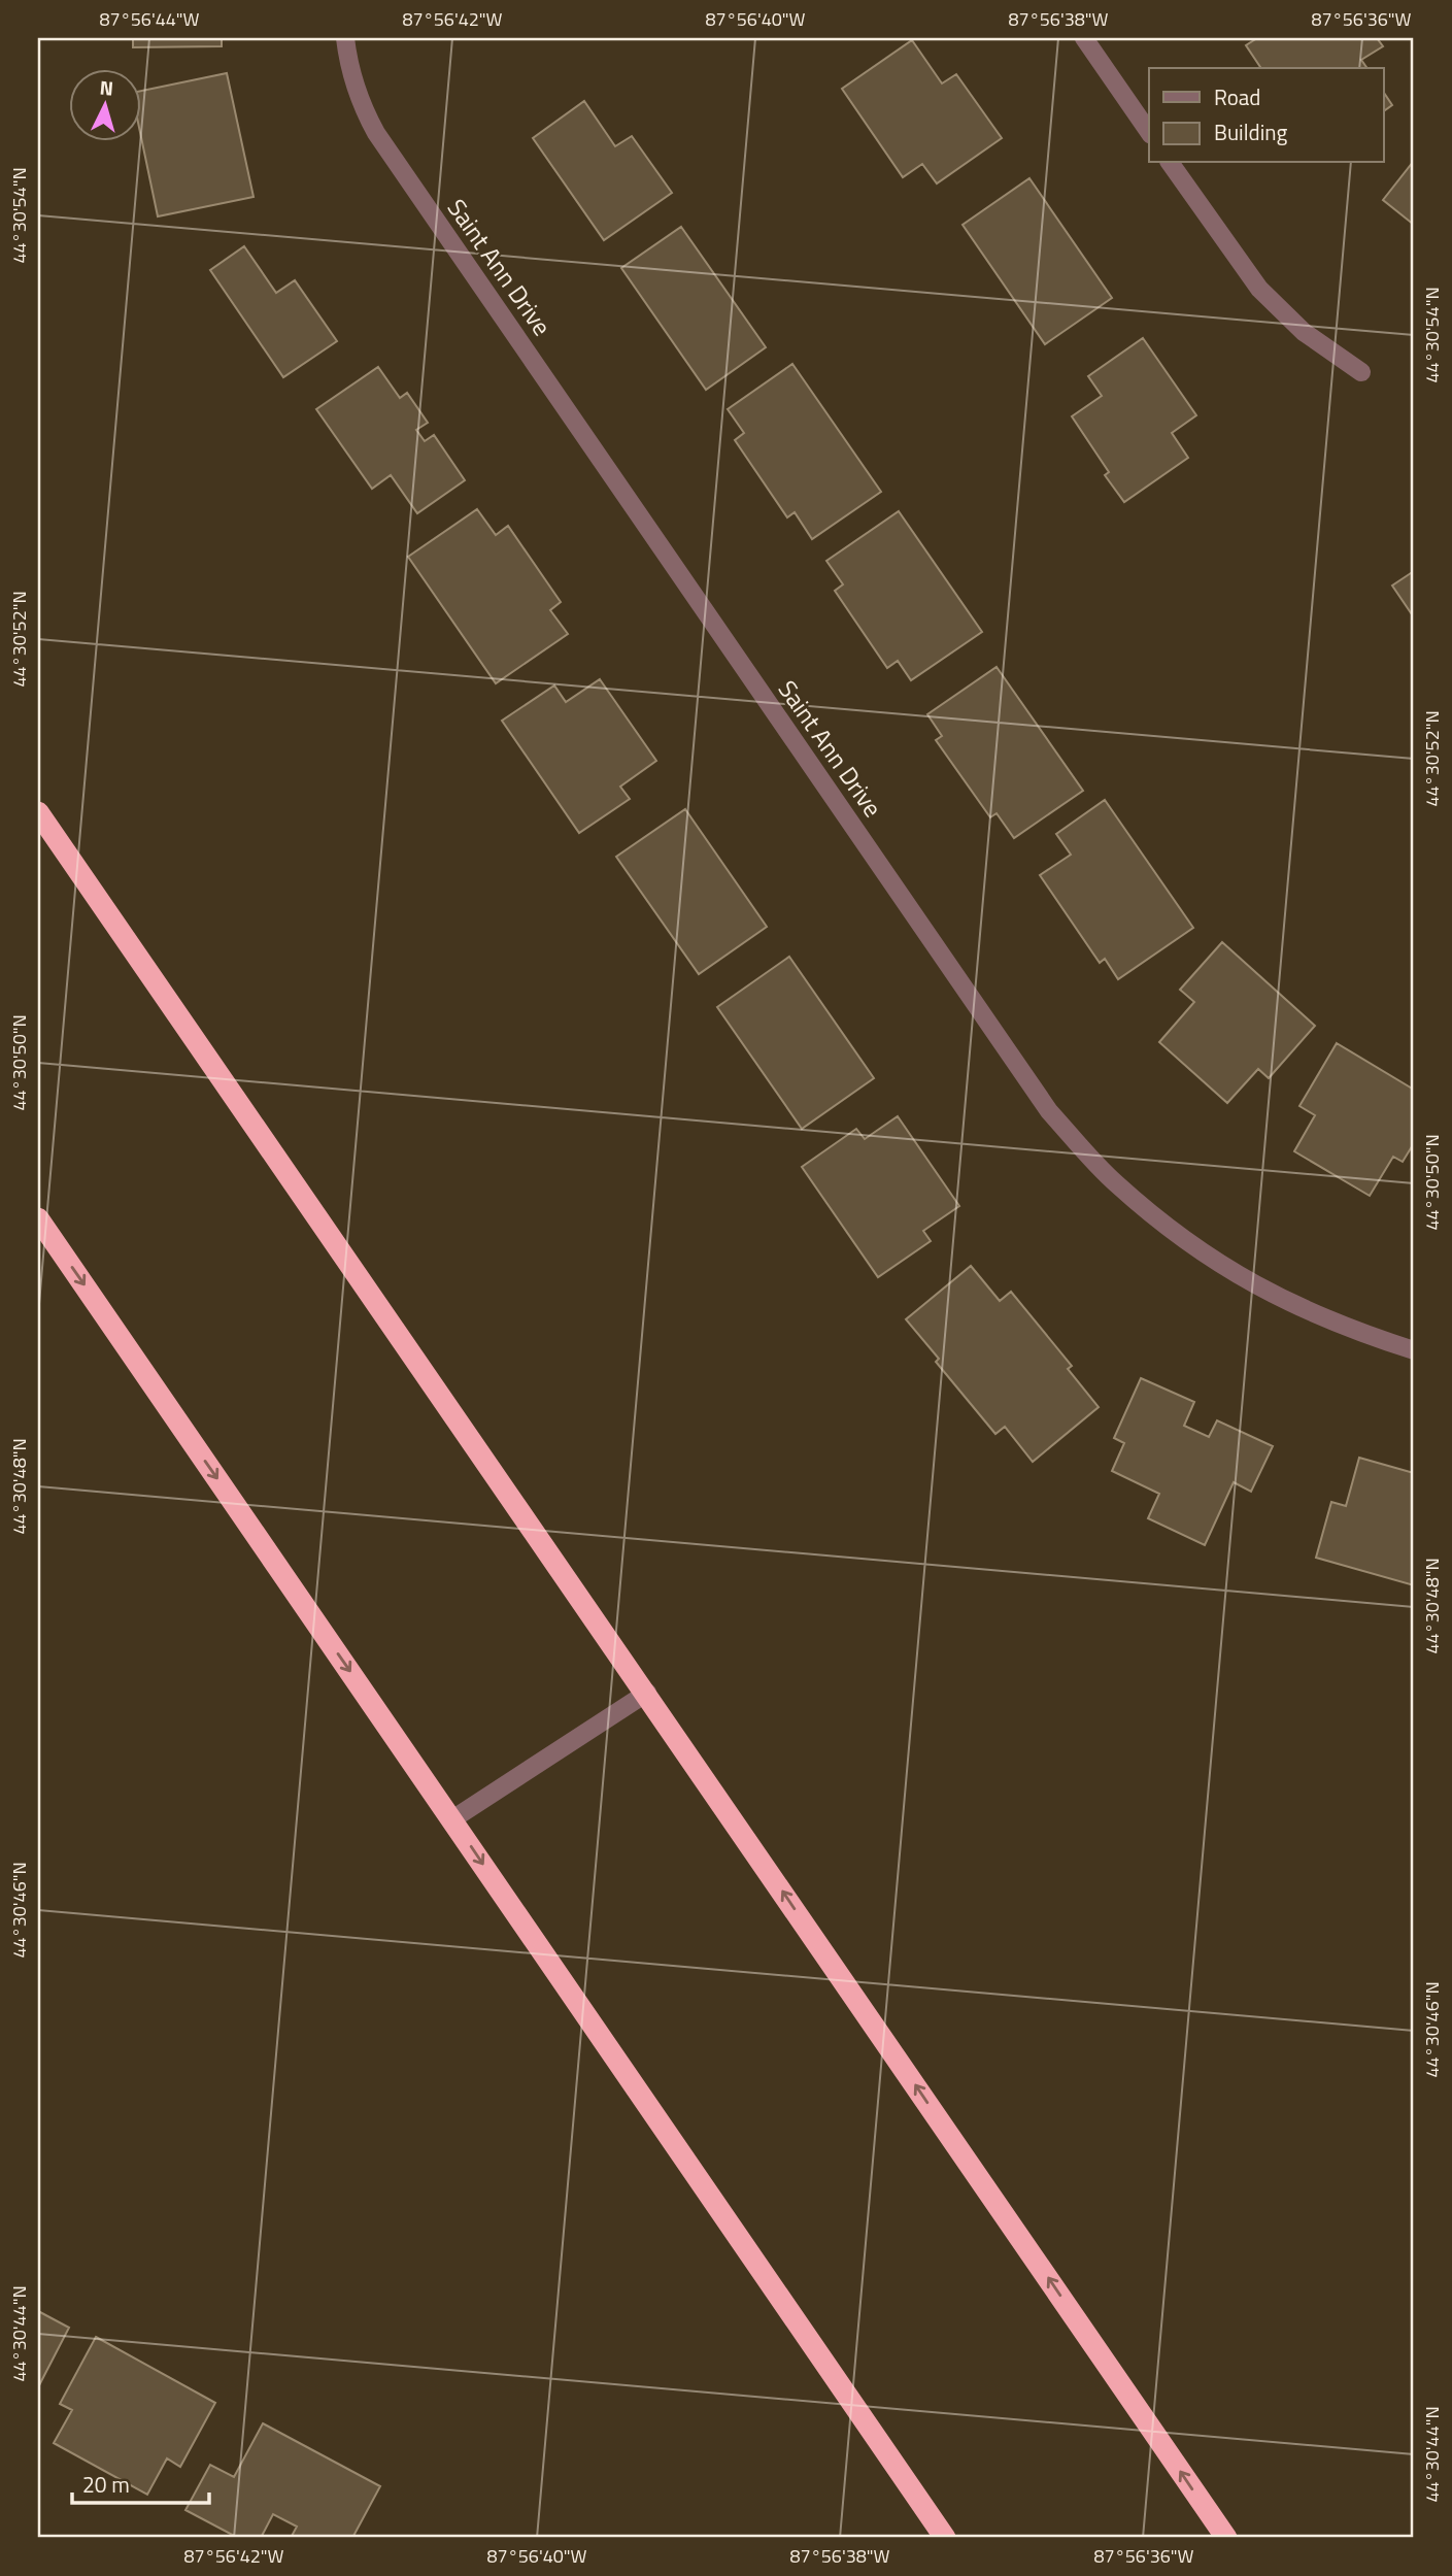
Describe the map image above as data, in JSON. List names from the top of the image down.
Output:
{
  "streets": {
    "street": ["Saint Ann Drive"]
  },
  "legend": ["Road", "Building"],
  "scale_bar": "20 m",
  "north": "top",
  "coordinates": [
    "87°56'44\"W",
    "87°56'42\"W",
    "87°56'40\"W",
    "87°56'38\"W",
    "87°56'36\"W",
    "44°30'54\"N",
    "44°30'52\"N",
    "44°30'50\"N",
    "44°30'48\"N",
    "44°30'46\"N",
    "44°30'44\"N"
  ]
}
